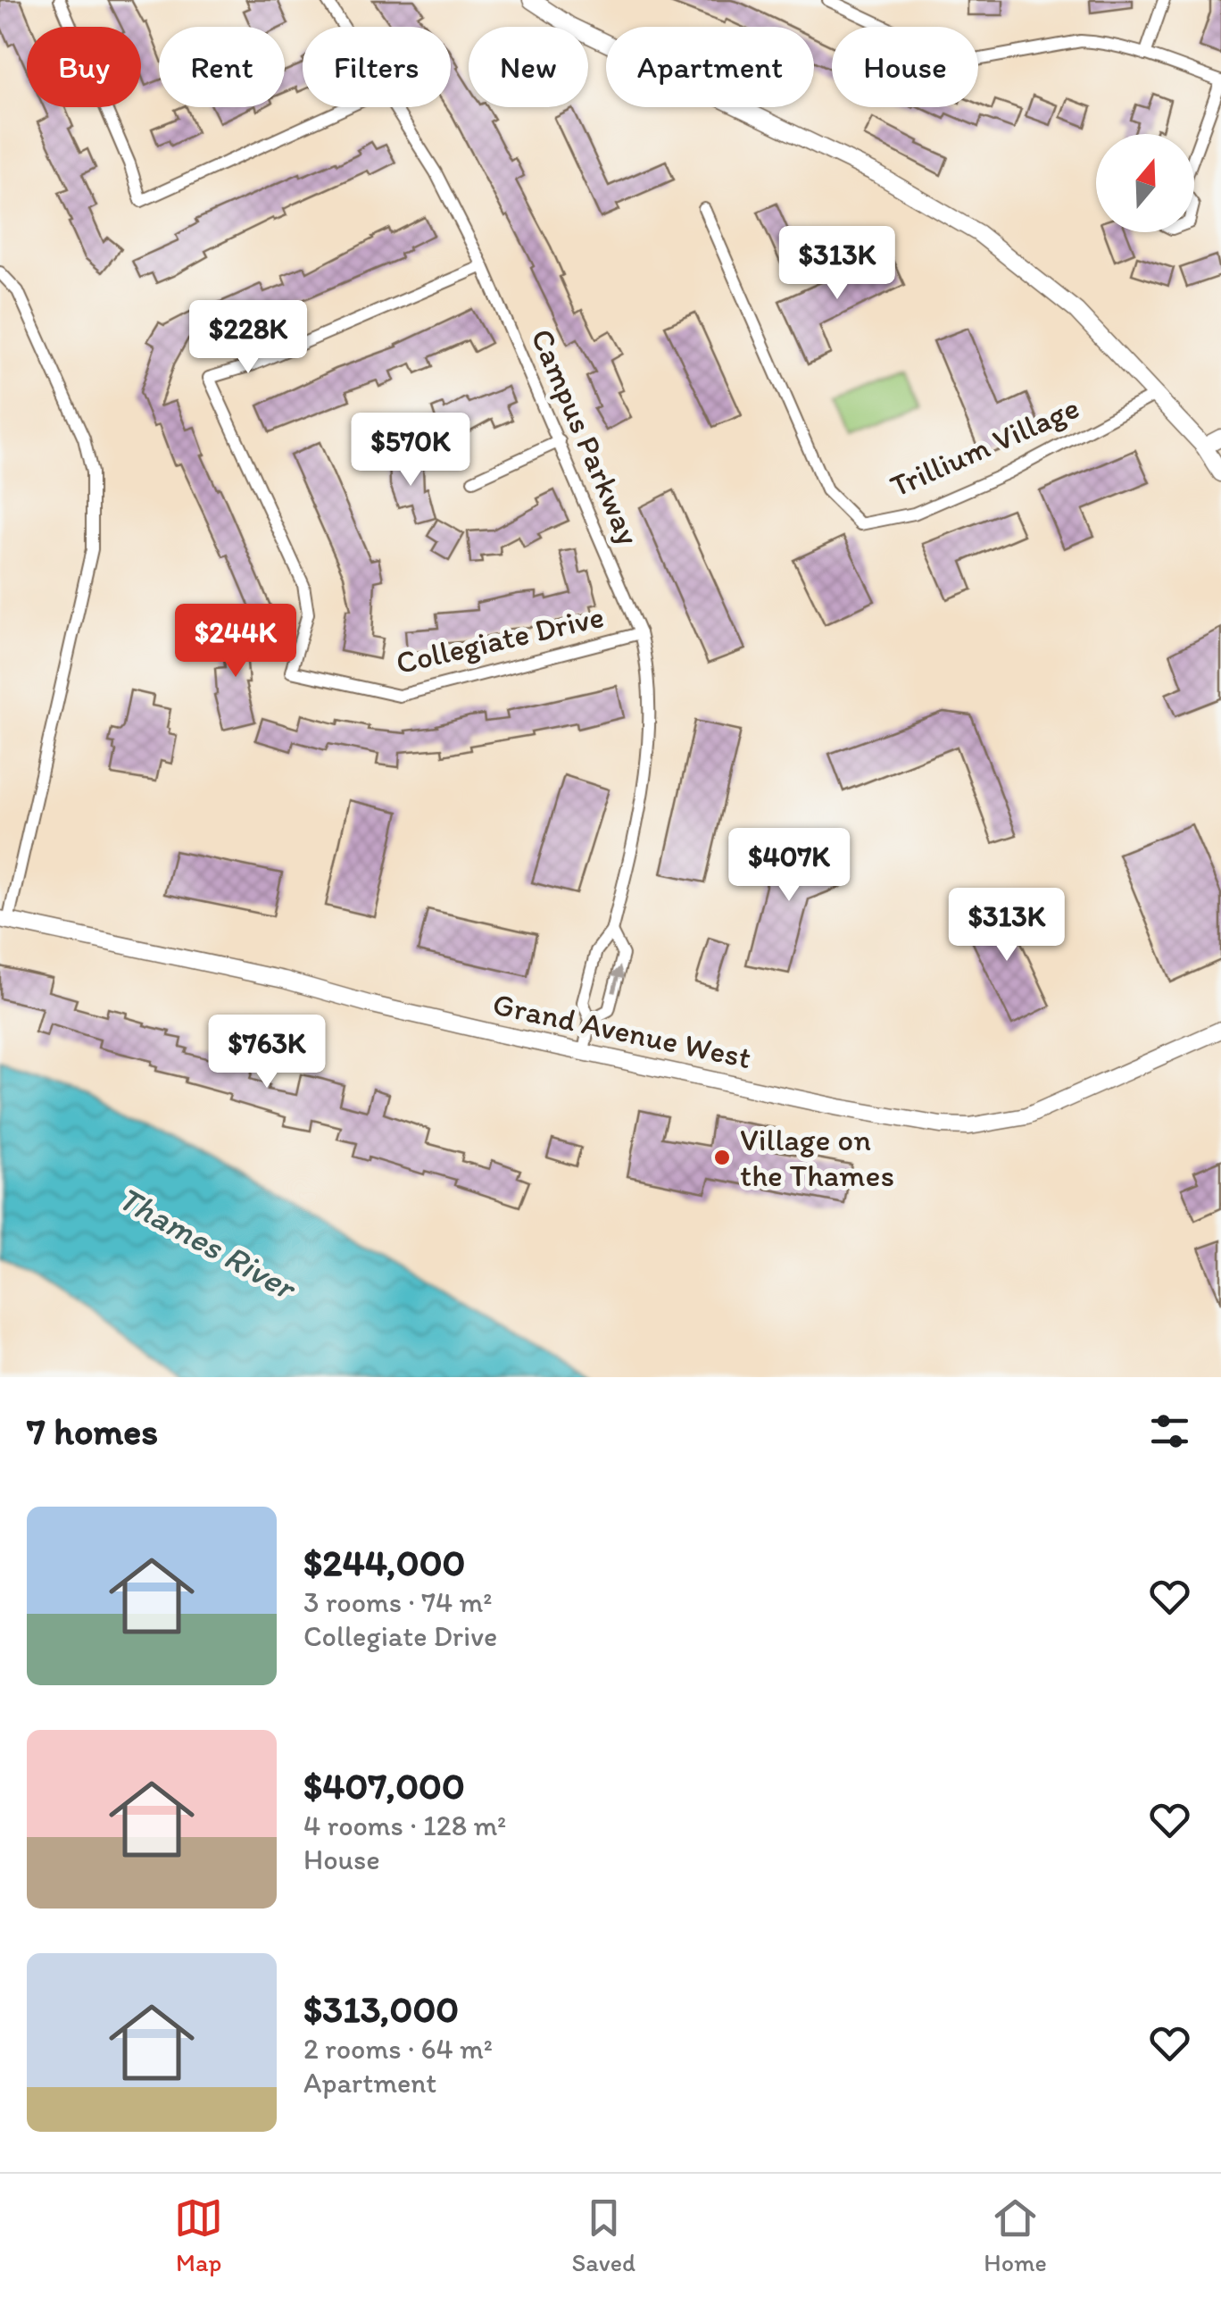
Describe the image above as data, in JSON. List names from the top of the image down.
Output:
{
  "streets": {
    "main road": ["Grand Avenue West"],
    "street": ["Campus Parkway", "Trillium Village", "Collegiate Drive"]
  },
  "crossings": [
    ["Campus Parkway", "Collegiate Drive"],
    ["Campus Parkway", "Grand Avenue West"]
  ],
  "water": ["Thames River"],
  "places": ["Village on the Thames"],
  "north": "top",
  "page": {
    "chip": [
      "Buy",
      "Rent",
      "Filters",
      "New",
      "Apartment",
      "House"
    ],
    "price": [
      "$313K",
      "$228K",
      "$570K",
      "$244K",
      "$407K",
      "$313K",
      "$763K"
    ],
    "heading": "7 homes",
    "list": [
      {
        "name": "$244,000",
        "note": "3 rooms · 74 m² · Collegiate Drive"
      },
      {
        "name": "$407,000",
        "note": "4 rooms · 128 m² · House"
      },
      {
        "name": "$313,000",
        "note": "2 rooms · 64 m² · Apartment"
      }
    ],
    "tabs": ["Map", "Saved", "Home"]
  }
}
